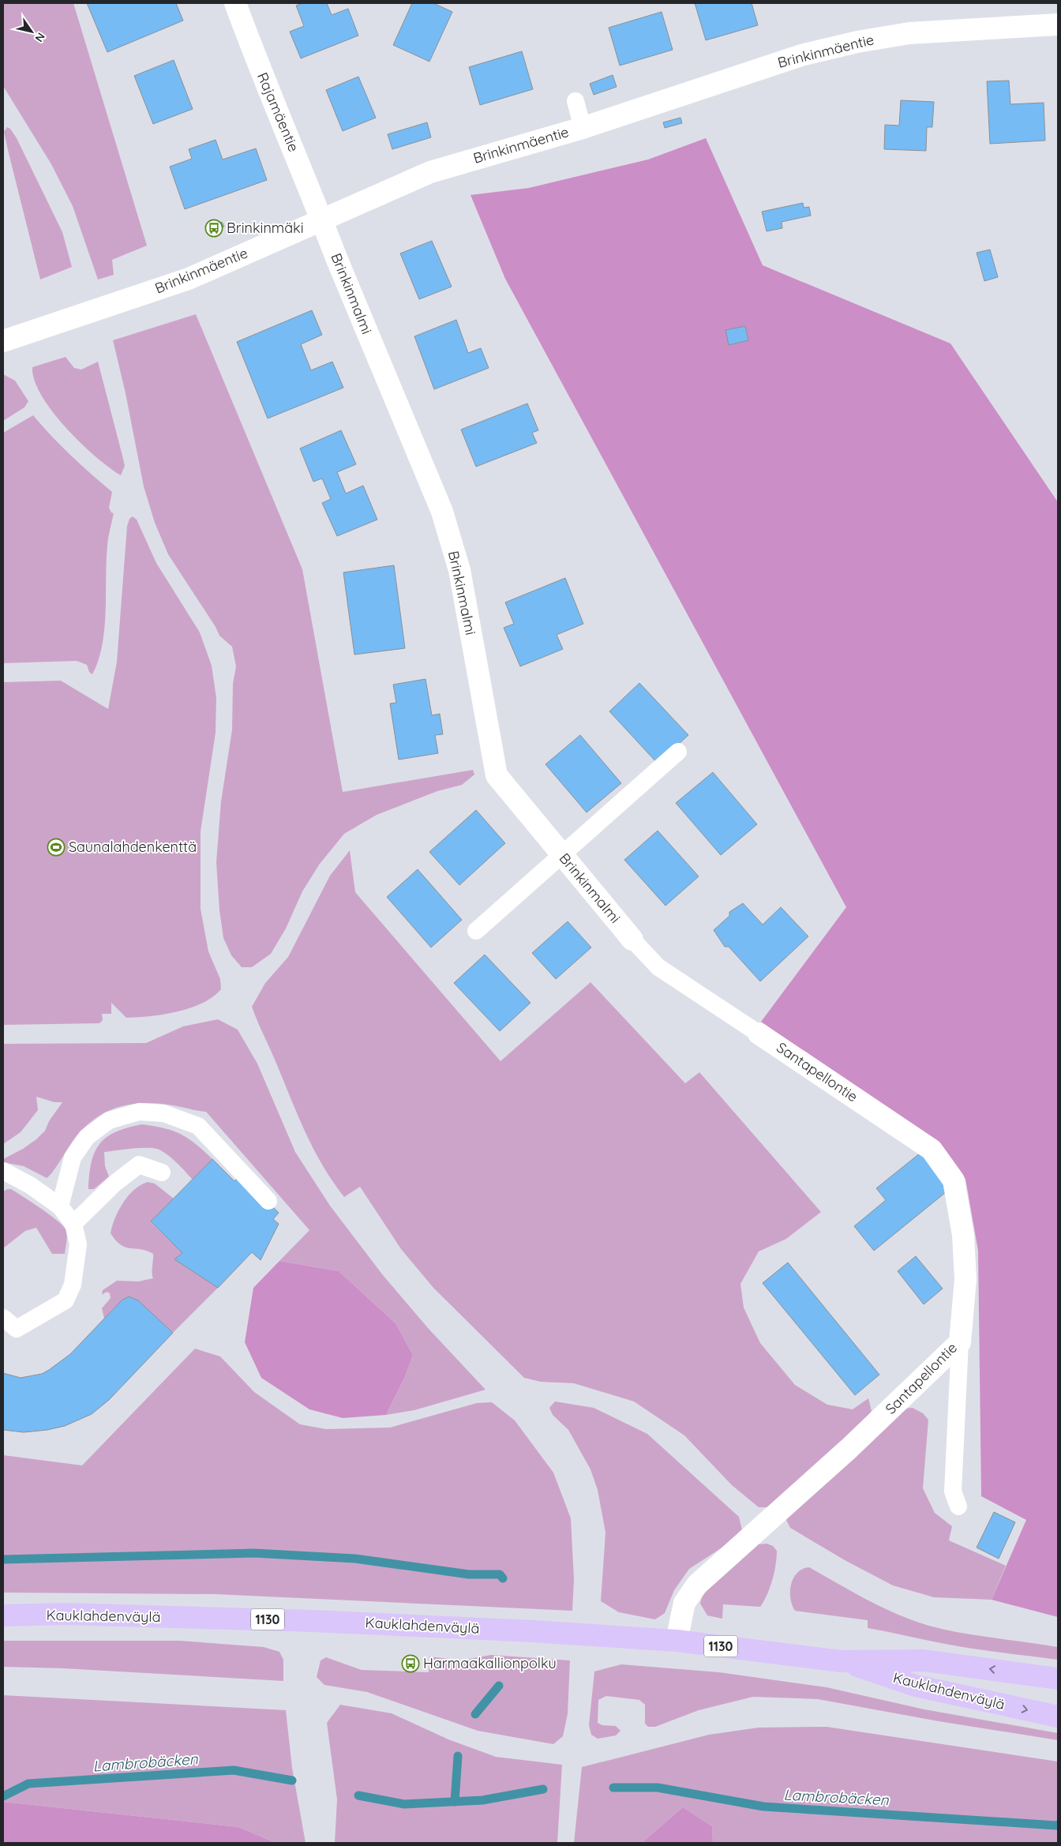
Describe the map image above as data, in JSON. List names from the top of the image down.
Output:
{
  "streets": {
    "main road": ["Kauklahdenväylä", "1130"],
    "street": [
      "Brinkinmäentie",
      "Rajamäentie",
      "Brinkinmalmi",
      "Santapellontie"
    ]
  },
  "crossings": [
    ["Brinkinmäentie", "Rajamäentie"],
    ["Brinkinmäentie", "Brinkinmalmi"],
    ["Rajamäentie", "Brinkinmalmi"],
    ["Santapellontie", "Kauklahdenväylä"]
  ],
  "water": ["Lambrobäcken"],
  "places": {
    "bus stop": ["Brinkinmäki", "Harmaakallionpolku"],
    "sports": ["Saunalahdenkenttä"]
  },
  "north": "bottom right"
}
